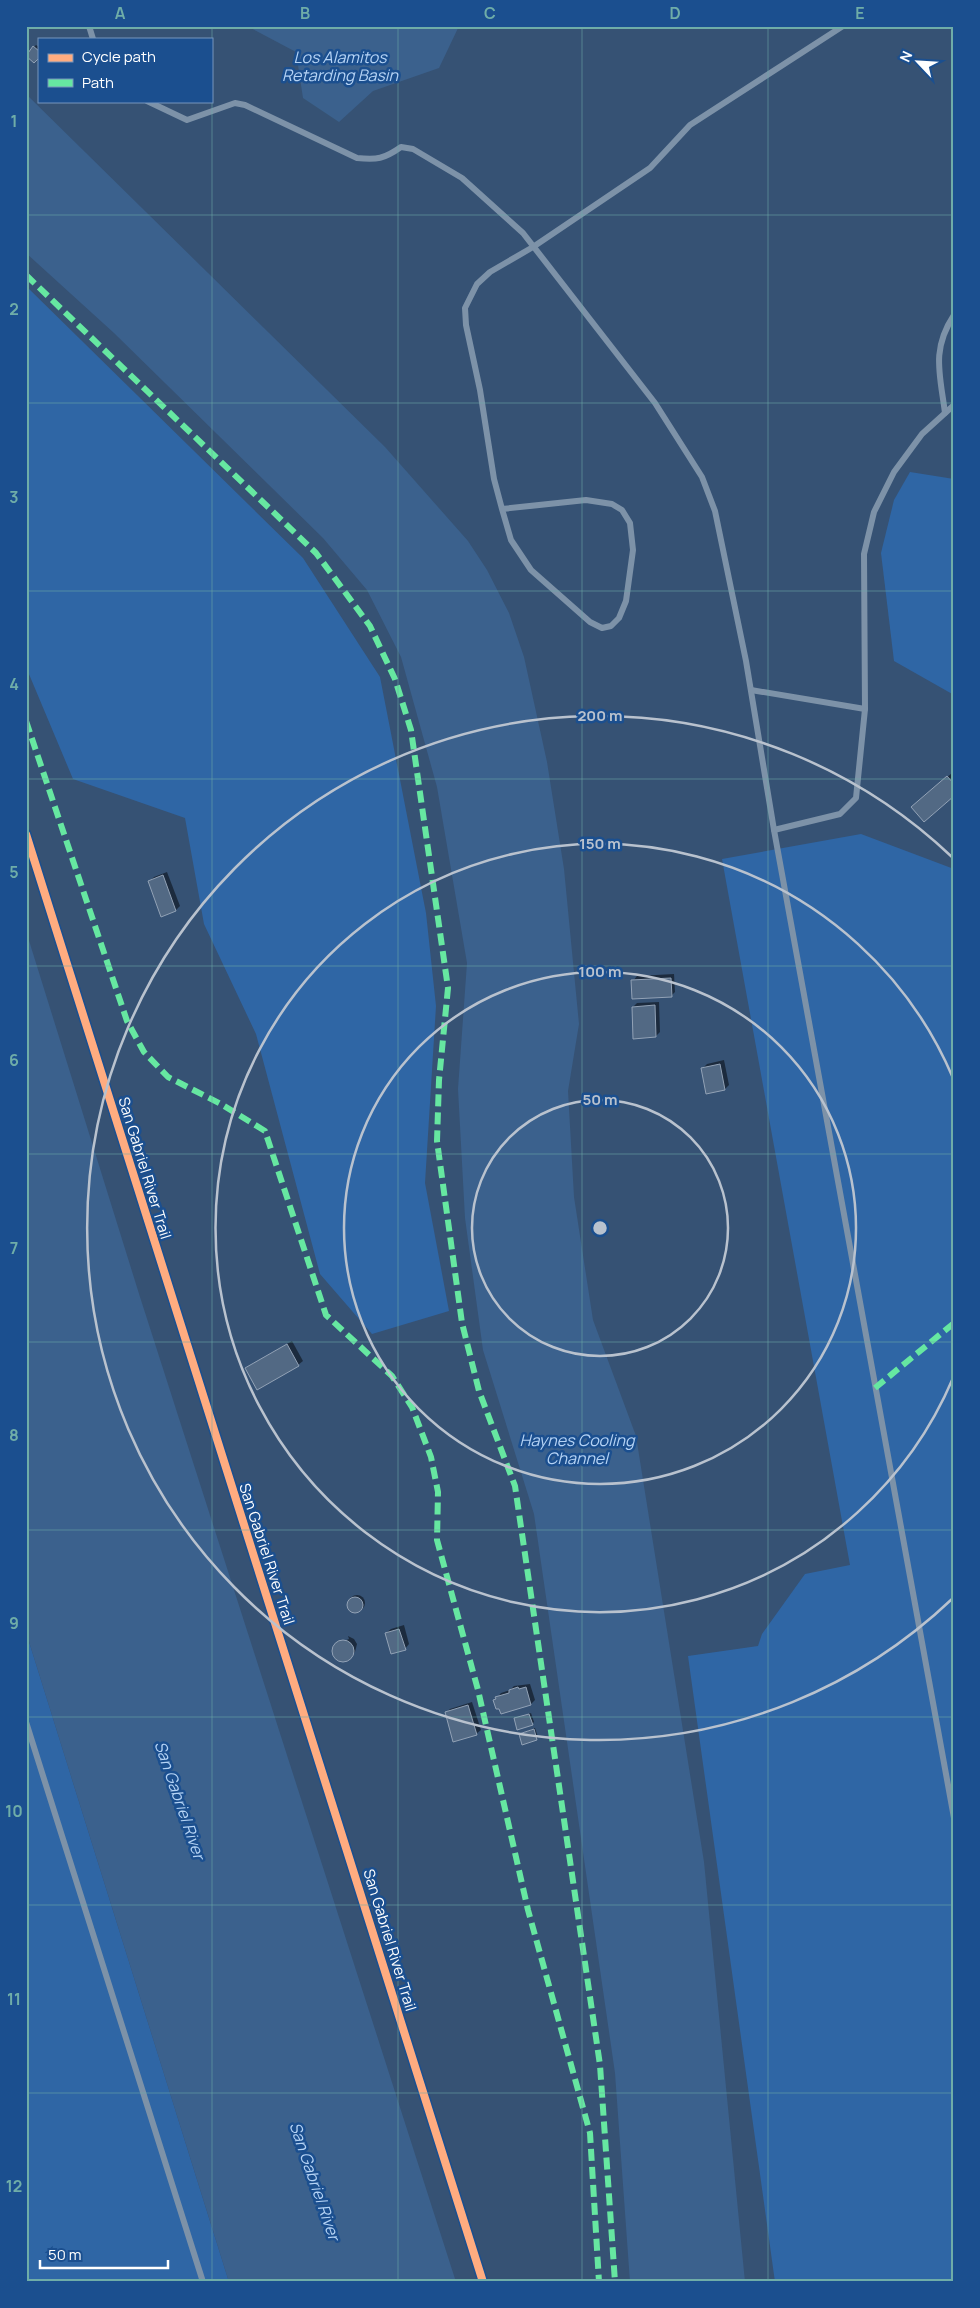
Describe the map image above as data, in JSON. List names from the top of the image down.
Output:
{
  "streets": {
    "cycle path": ["San Gabriel River Trail"]
  },
  "water": ["Los Alamitos Retarding Basin", "Haynes Cooling Channel", "San Gabriel River"],
  "legend": ["Cycle path", "Path"],
  "scale_bar": "50 m",
  "north": "top left",
  "grid": {
    "columns": [
      "A",
      "B",
      "C",
      "D",
      "E"
    ],
    "rows": [
      "1",
      "2",
      "3",
      "4",
      "5",
      "6",
      "7",
      "8",
      "9",
      "10",
      "11",
      "12"
    ]
  },
  "rings": [
    "200 m",
    "150 m",
    "100 m",
    "50 m"
  ]
}
